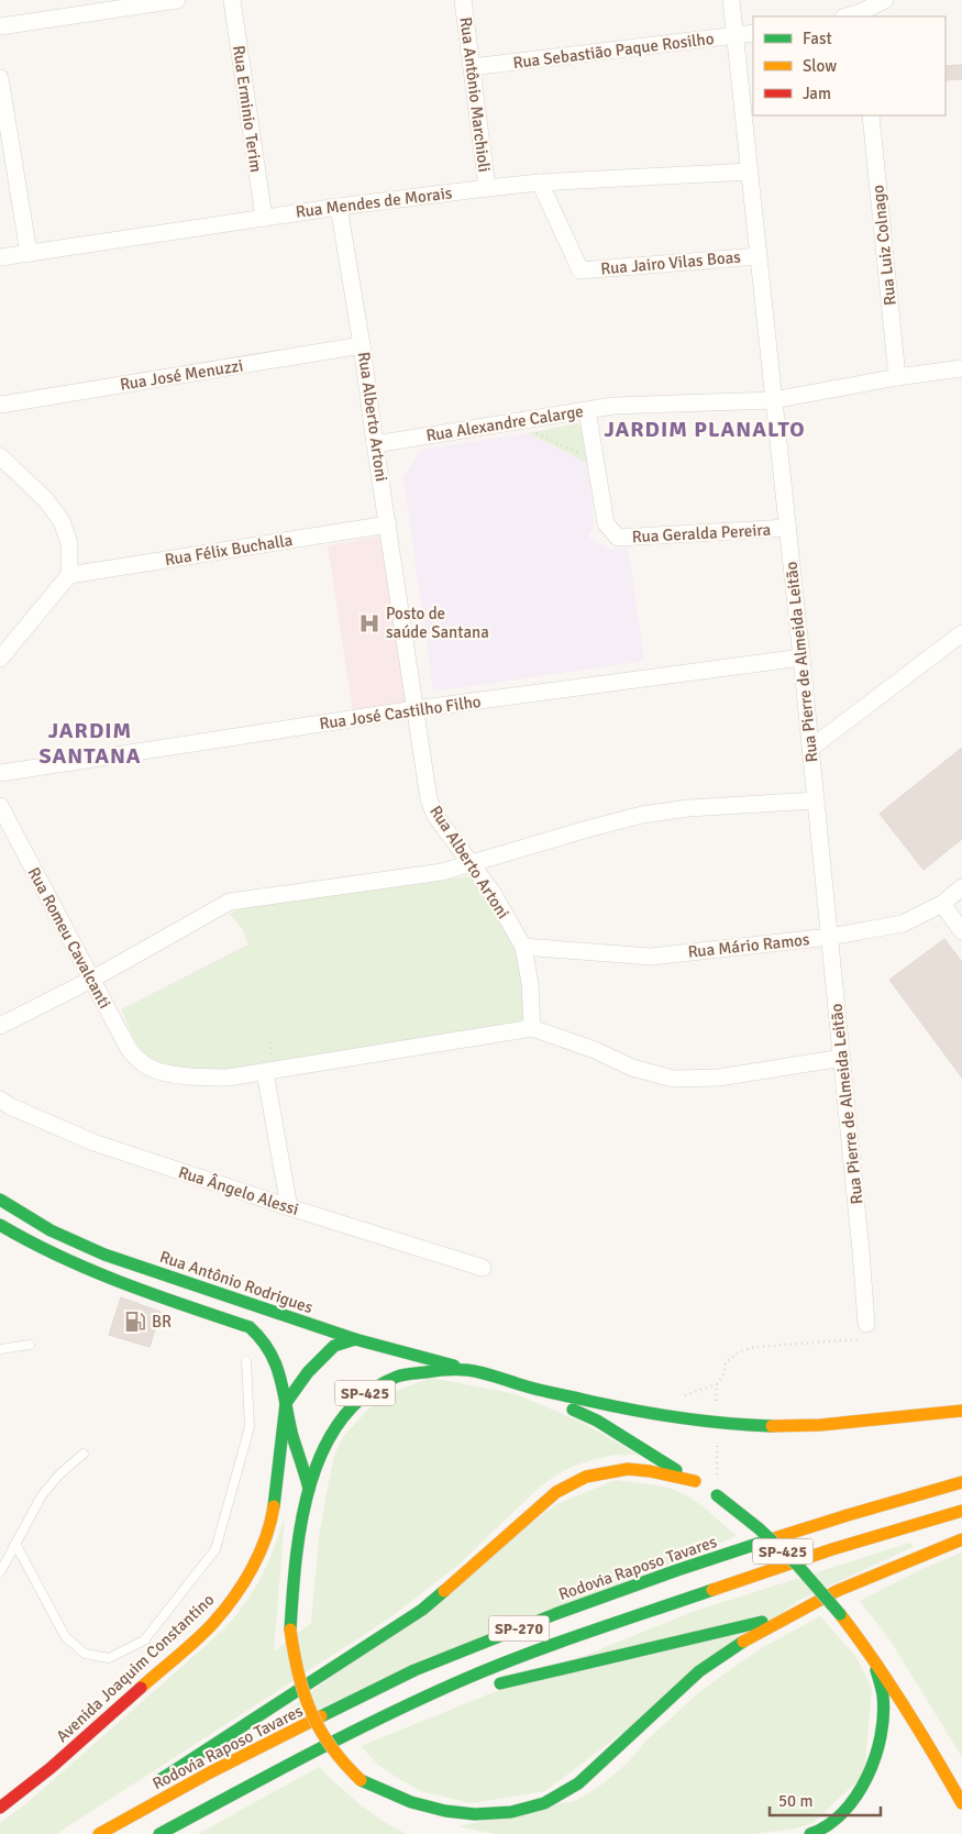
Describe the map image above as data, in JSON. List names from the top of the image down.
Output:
{
  "streets": {
    "main road": [
      "Rua Antônio Rodrigues",
      "SP-425",
      "Rodovia Raposo Tavares",
      "SP-270",
      "Avenida Joaquim Constantino"
    ],
    "street": [
      "Rua Sebastião Paque Rosilho",
      "Rua Antônio Marchioli",
      "Rua Erminio Terim",
      "Rua Mendes de Morais",
      "Rua Luiz Colnago",
      "Rua Jairo Vilas Boas",
      "Rua José Menuzzi",
      "Rua Alberto Artoni",
      "Rua Alexandre Calarge",
      "Rua Geralda Pereira",
      "Rua Félix Buchalla",
      "Rua Pierre de Almeida Leitão",
      "Rua José Castilho Filho",
      "Rua Romeu Cavalcanti",
      "Rua Mário Ramos",
      "Rua Ângelo Alessi"
    ]
  },
  "crossings": [
    ["Rua Sebastião Paque Rosilho", "Rua Antônio Marchioli"],
    ["Rua Sebastião Paque Rosilho", "Rua Pierre de Almeida Leitão"],
    ["Rua Antônio Marchioli", "Rua Mendes de Morais"],
    ["Rua Erminio Terim", "Rua Mendes de Morais"],
    ["Rua Mendes de Morais", "Rua Jairo Vilas Boas"],
    ["Rua Mendes de Morais", "Rua Alberto Artoni"],
    ["Rua Mendes de Morais", "Rua Pierre de Almeida Leitão"],
    ["Rua Luiz Colnago", "Rua Alexandre Calarge"],
    ["Rua Jairo Vilas Boas", "Rua Pierre de Almeida Leitão"],
    ["Rua José Menuzzi", "Rua Alberto Artoni"],
    ["Rua Alberto Artoni", "Rua Alexandre Calarge"],
    ["Rua Alberto Artoni", "Rua Félix Buchalla"],
    ["Rua Alberto Artoni", "Rua José Castilho Filho"],
    ["Rua Alberto Artoni", "Rua Mário Ramos"],
    ["Rua Alexandre Calarge", "Rua Geralda Pereira"],
    ["Rua Alexandre Calarge", "Rua Pierre de Almeida Leitão"],
    ["Rua Geralda Pereira", "Rua Pierre de Almeida Leitão"],
    ["Rua Pierre de Almeida Leitão", "Rua José Castilho Filho"],
    ["Rua Pierre de Almeida Leitão", "Rua Mário Ramos"],
    ["Rua Antônio Rodrigues", "SP-425"]
  ],
  "districts": ["JARDIM PLANALTO", "JARDIM SANTANA"],
  "places": {
    "hospital": ["Posto de saúde Santana"],
    "fuel station": ["BR"]
  },
  "legend": ["Fast", "Slow", "Jam"],
  "scale_bar": "50 m"
}
